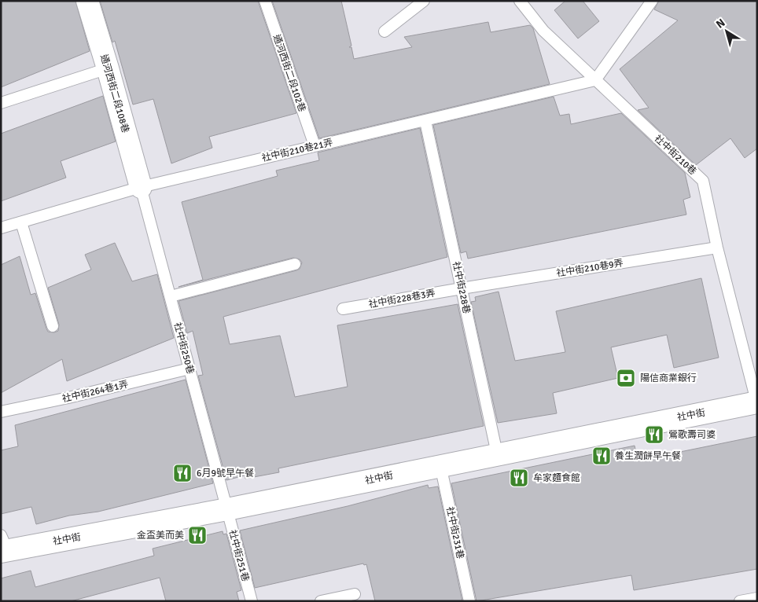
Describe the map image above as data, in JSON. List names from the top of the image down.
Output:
{
  "streets": {
    "street": ["通河西街二段108巷", "社中街"],
    "lane": [
      "通河西街二段102巷",
      "社中街210巷21弄",
      "社中街210巷",
      "社中街210巷9弄",
      "社中街228巷",
      "社中街228巷3弄",
      "社中街250巷",
      "社中街264巷1弄",
      "社中街231巷",
      "社中街251巷"
    ]
  },
  "crossings": [
    ["通河西街二段102巷", "社中街210巷21弄"],
    ["通河西街二段108巷", "社中街210巷21弄"],
    ["通河西街二段108巷", "社中街250巷"],
    ["社中街210巷21弄", "社中街210巷"],
    ["社中街210巷21弄", "社中街228巷"],
    ["社中街210巷21弄", "社中街250巷"],
    ["社中街210巷", "社中街210巷9弄"],
    ["社中街210巷", "社中街"],
    ["社中街210巷9弄", "社中街228巷"],
    ["社中街210巷9弄", "社中街228巷3弄"],
    ["社中街228巷", "社中街228巷3弄"],
    ["社中街228巷", "社中街"],
    ["社中街250巷", "社中街264巷1弄"],
    ["社中街250巷", "社中街"],
    ["社中街250巷", "社中街251巷"],
    ["社中街", "社中街231巷"],
    ["社中街", "社中街251巷"]
  ],
  "places": {
    "bank": ["陽信商業銀行"],
    "restaurant": [
      "鶯歌壽司婆",
      "養生潤餅早午餐",
      "6月9號早午餐",
      "牟家麵食館",
      "金盃美而美"
    ]
  },
  "north": "top left"
}
